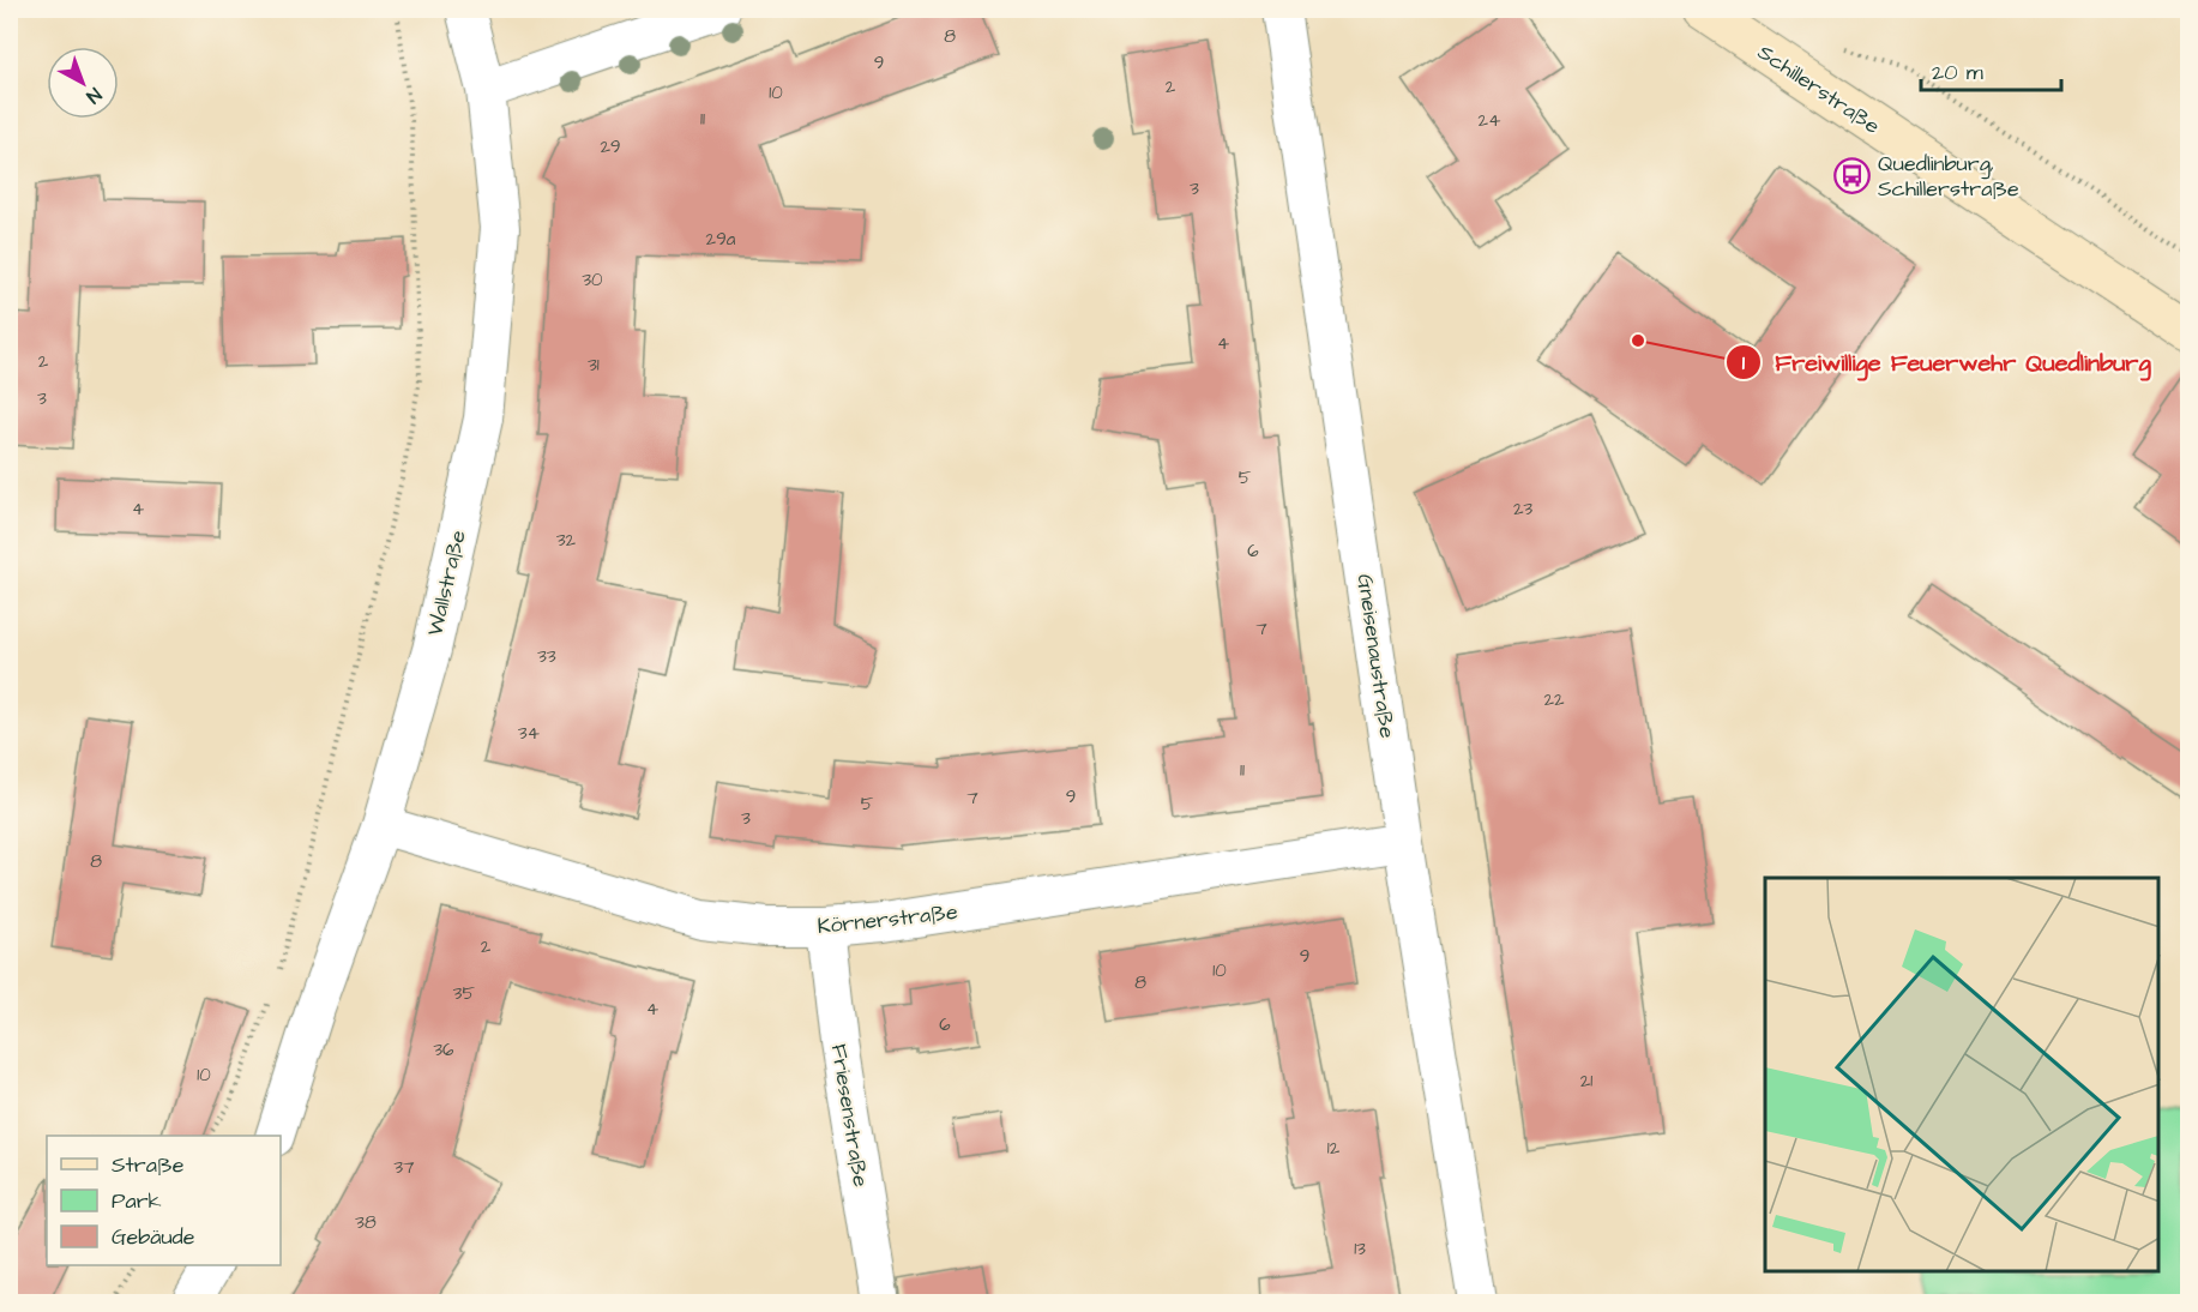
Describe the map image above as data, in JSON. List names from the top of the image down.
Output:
{
  "streets": {
    "main road": ["Schillerstraße"],
    "street": [
      "Wallstraße",
      "Gneisenaustraße",
      "Körnerstraße",
      "Friesenstraße"
    ]
  },
  "crossings": [
    ["Wallstraße", "Körnerstraße"],
    ["Gneisenaustraße", "Körnerstraße"],
    ["Körnerstraße", "Friesenstraße"]
  ],
  "places": {
    "bus stop": ["Quedlinburg, Schillerstraße"],
    "other": ["Freiwillige Feuerwehr Quedlinburg"]
  },
  "house_numbers": [
    "8",
    "9",
    "2",
    "10",
    "11",
    "24",
    "29",
    "3",
    "29a",
    "30",
    "4",
    "2",
    "31",
    "3",
    "5",
    "4",
    "23",
    "32",
    "6",
    "7",
    "33",
    "22",
    "34",
    "11",
    "9",
    "7",
    "5",
    "3",
    "8",
    "2",
    "9",
    "10",
    "8",
    "35",
    "4",
    "6",
    "36",
    "10",
    "21",
    "12",
    "37",
    "38",
    "13"
  ],
  "legend": ["Straße", "Park", "Gebäude"],
  "scale_bar": "20 m",
  "north": "bottom right"
}
